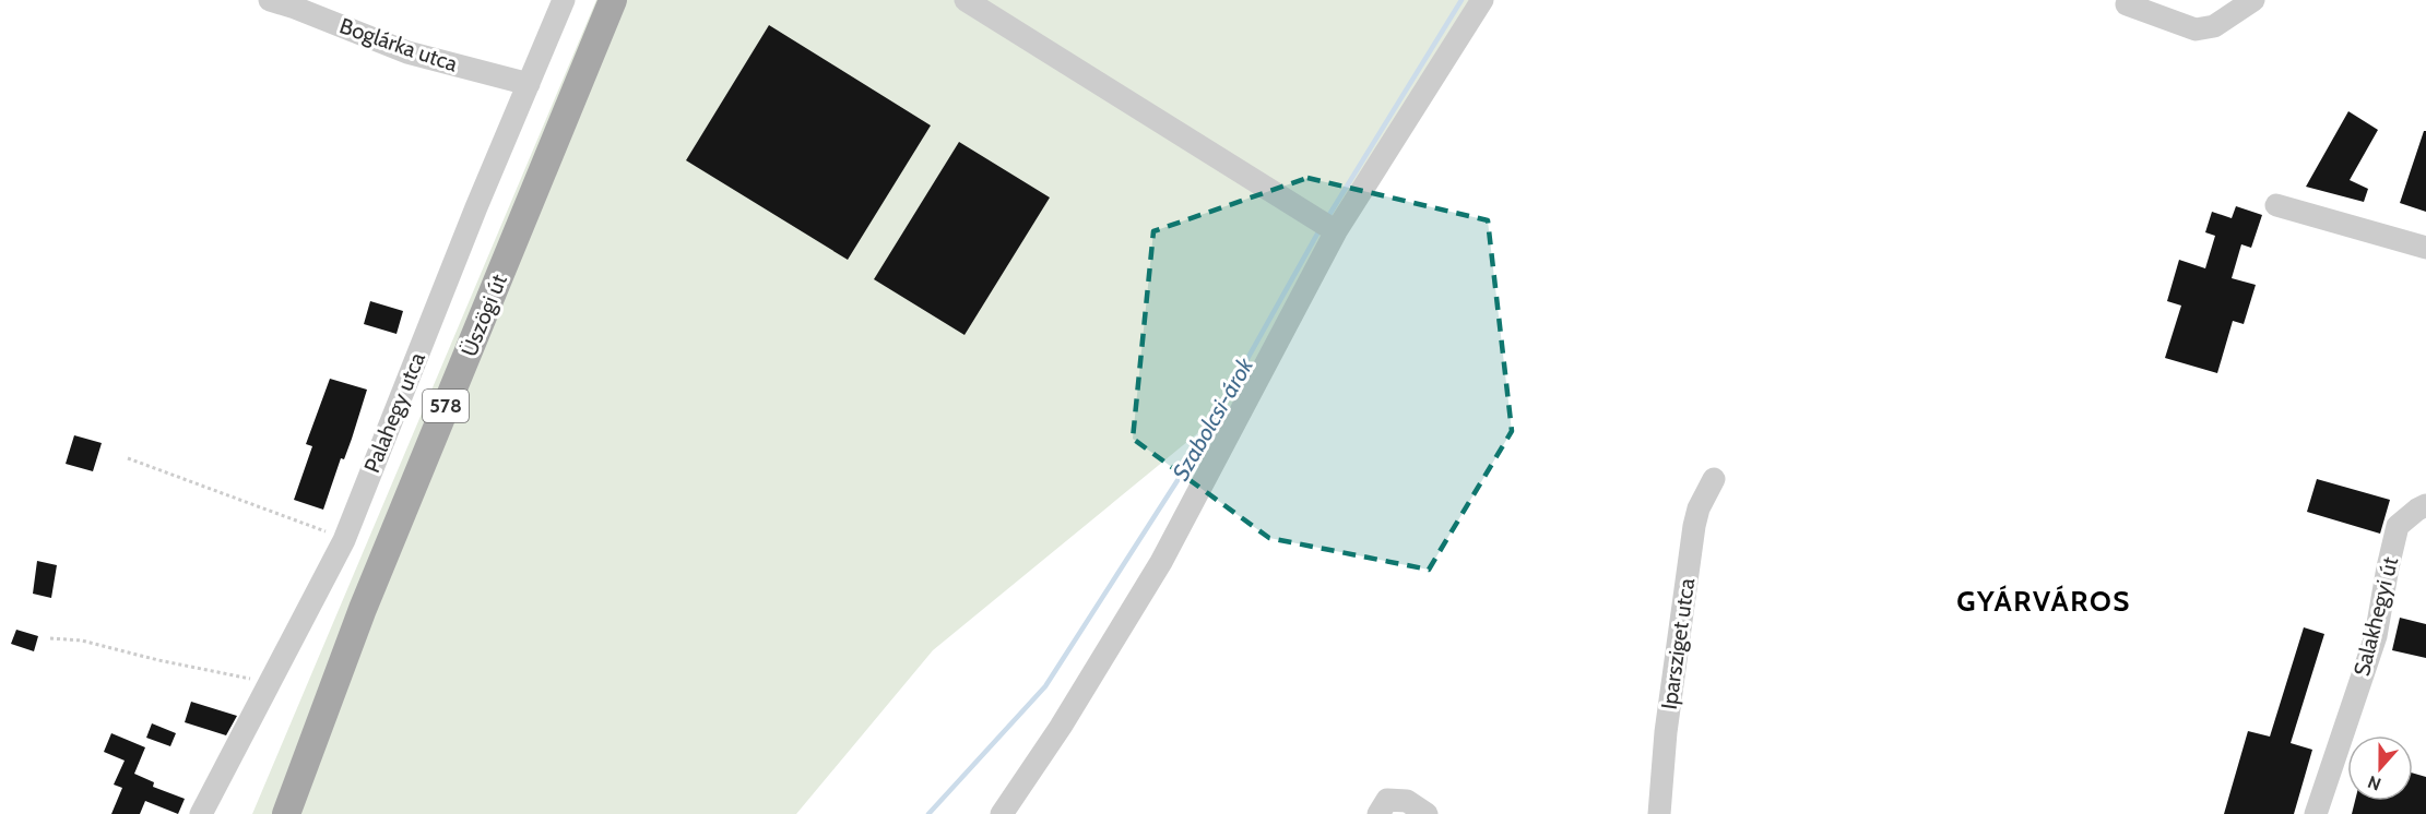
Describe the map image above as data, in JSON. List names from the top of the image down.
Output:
{
  "streets": {
    "main road": ["Üszögi út", "578"],
    "street": [
      "Boglárka utca",
      "Palahegy utca",
      "Salakhegyi út",
      "Iparsziget utca"
    ]
  },
  "crossings": [
    ["Boglárka utca", "Palahegy utca"]
  ],
  "districts": ["GYÁRVÁROS"],
  "water": ["Szabolcsi-árok"],
  "north": "bottom"
}
